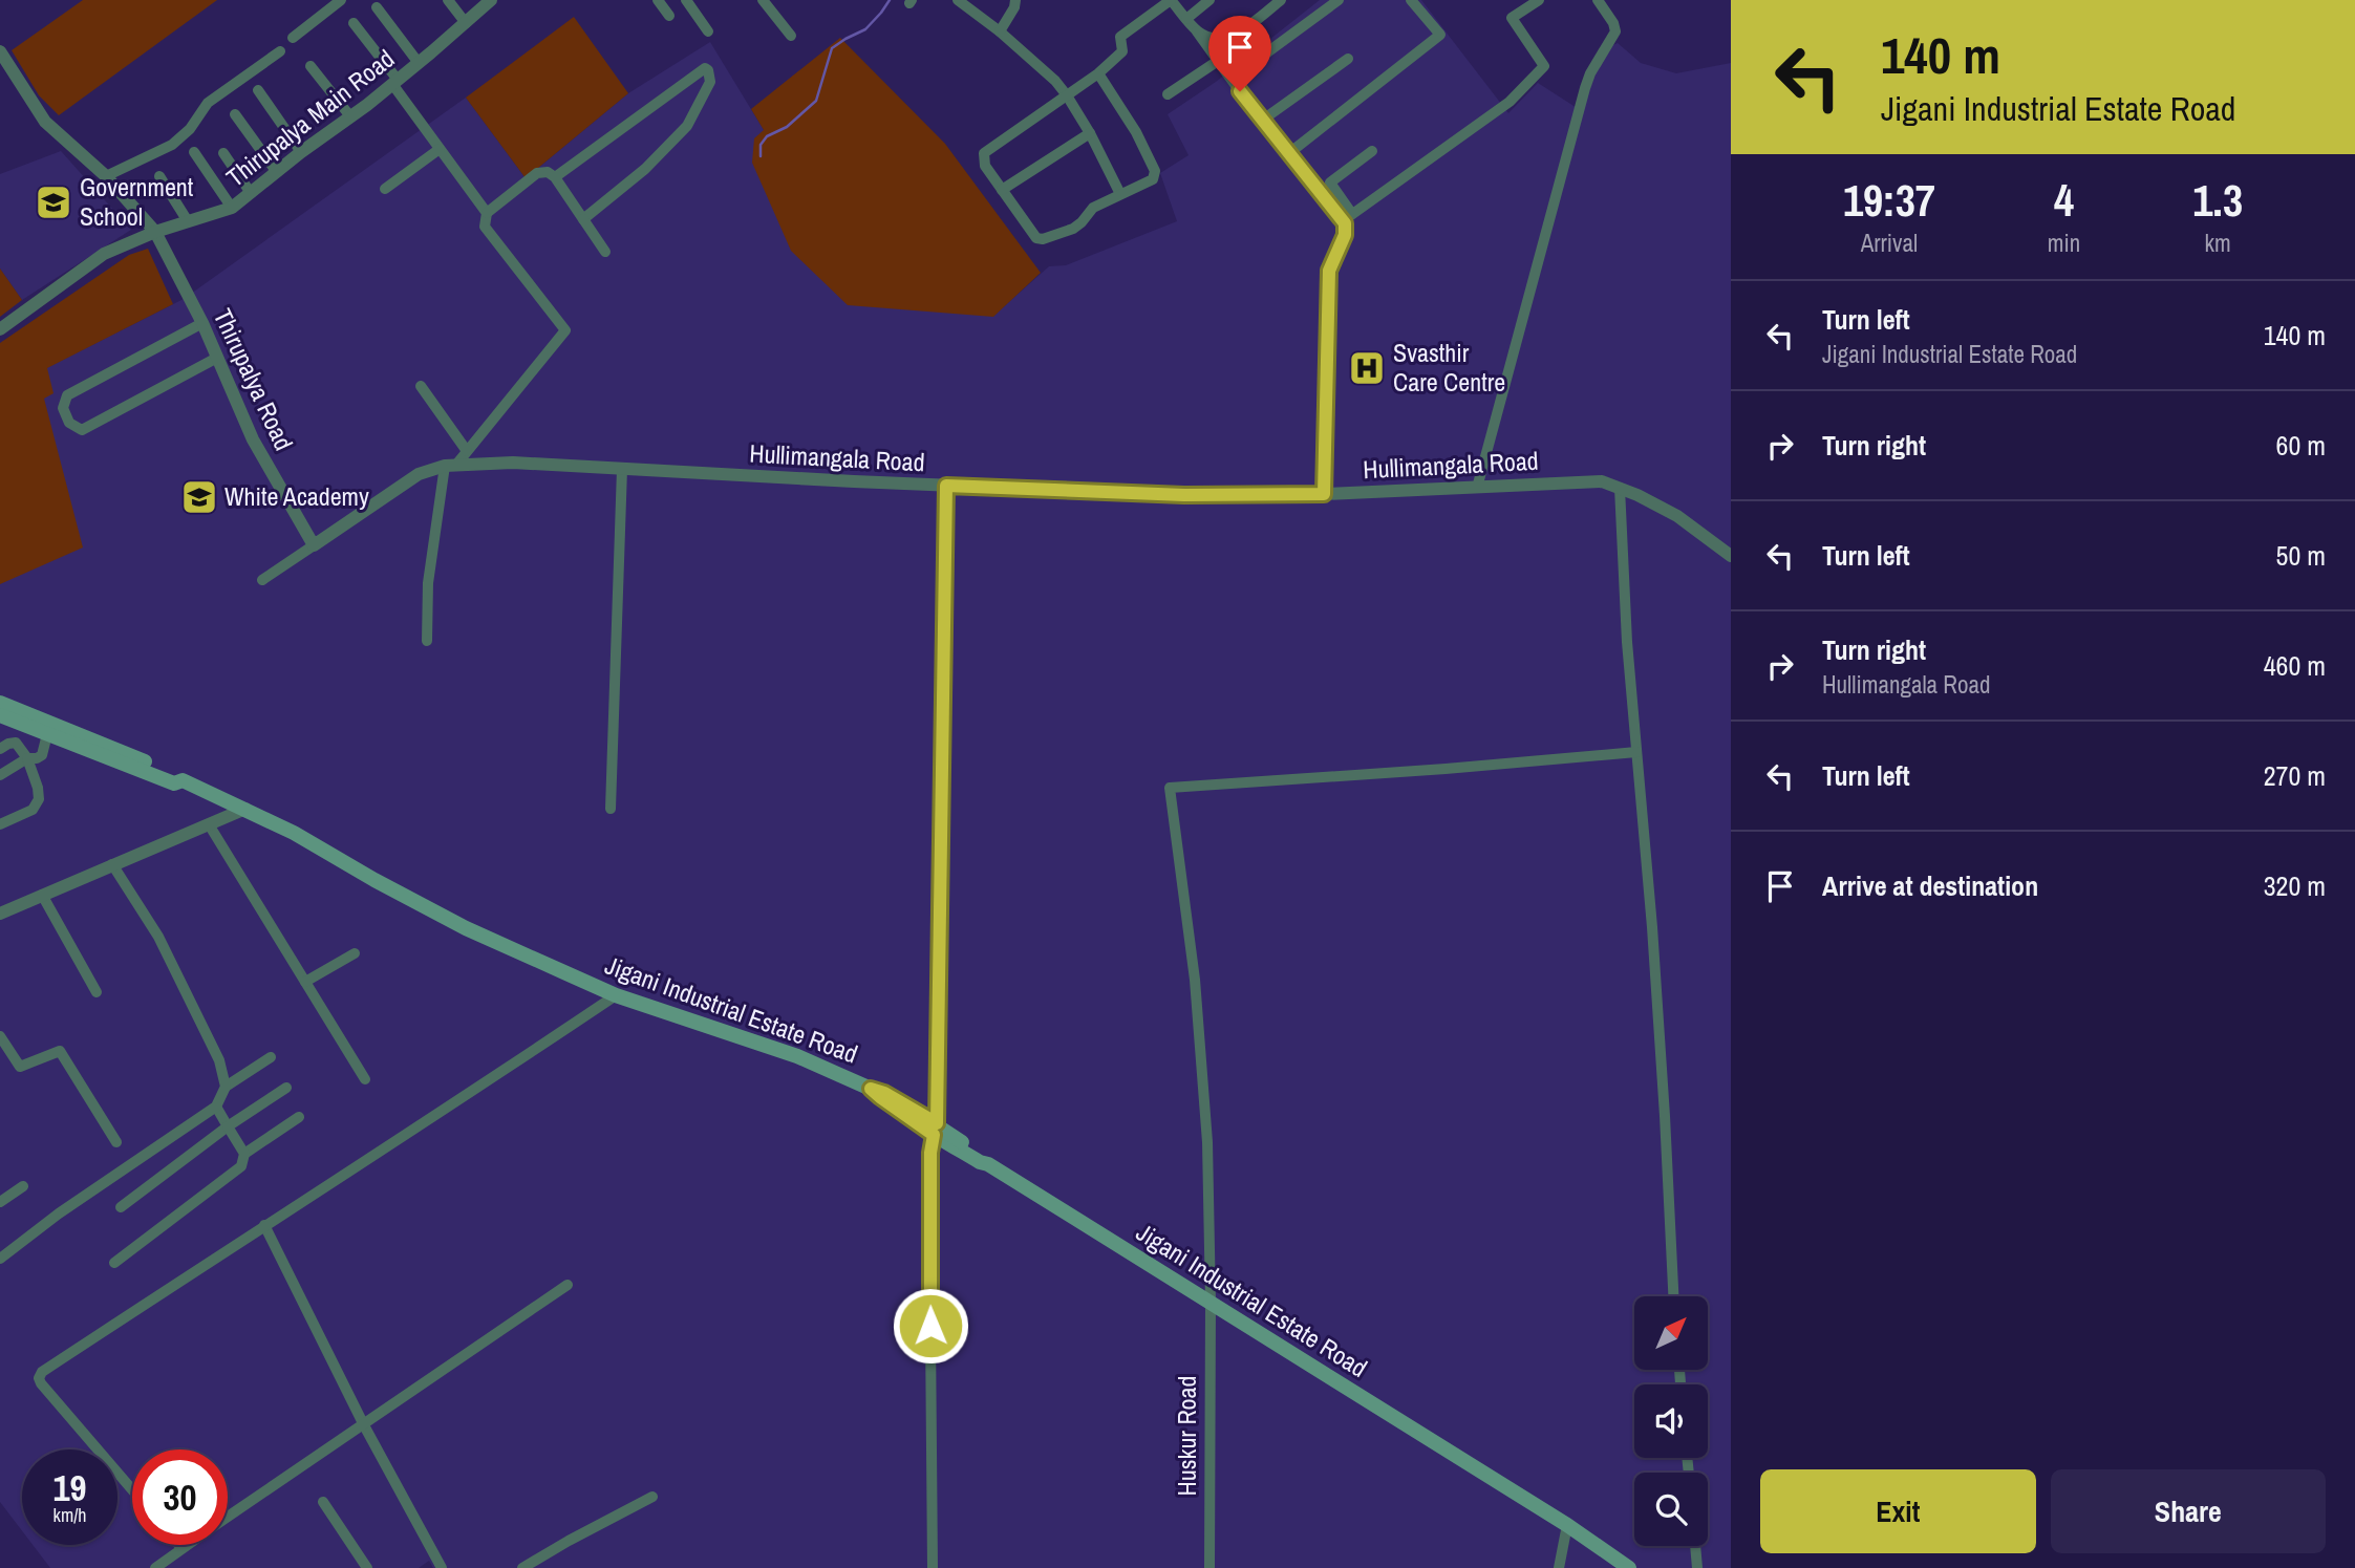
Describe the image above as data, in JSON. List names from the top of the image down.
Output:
{
  "streets": {
    "main road": ["Jigani Industrial Estate Road"],
    "street": [
      "Thirupalya Main Road",
      "Thirupalya Road",
      "Hullimangala Road",
      "Huskur Road"
    ]
  },
  "crossings": [
    ["Thirupalya Main Road", "Thirupalya Road"],
    ["Thirupalya Road", "Hullimangala Road"],
    ["Jigani Industrial Estate Road", "Huskur Road"]
  ],
  "places": {
    "school or university": ["Government School", "White Academy"],
    "hospital": ["Svasthir Care Centre"]
  },
  "north": "top right",
  "page": {
    "turn": ["140 m", "Jigani Industrial Estate Road"],
    "eta": [
      "19:37",
      "Arrival",
      "4",
      "min",
      "1.3",
      "km"
    ],
    "list": [
      {
        "name": "Turn left",
        "note": "Jigani Industrial Estate Road",
        "value": "140 m"
      },
      {
        "name": "Turn right",
        "value": "60 m"
      },
      {
        "name": "Turn left",
        "value": "50 m"
      },
      {
        "name": "Turn right",
        "note": "Hullimangala Road",
        "value": "460 m"
      },
      {
        "name": "Turn left",
        "value": "270 m"
      },
      {
        "name": "Arrive at destination",
        "value": "320 m"
      }
    ],
    "speed": "19 km/h",
    "limit": "30",
    "buttons": ["Exit", "Share"]
  }
}
